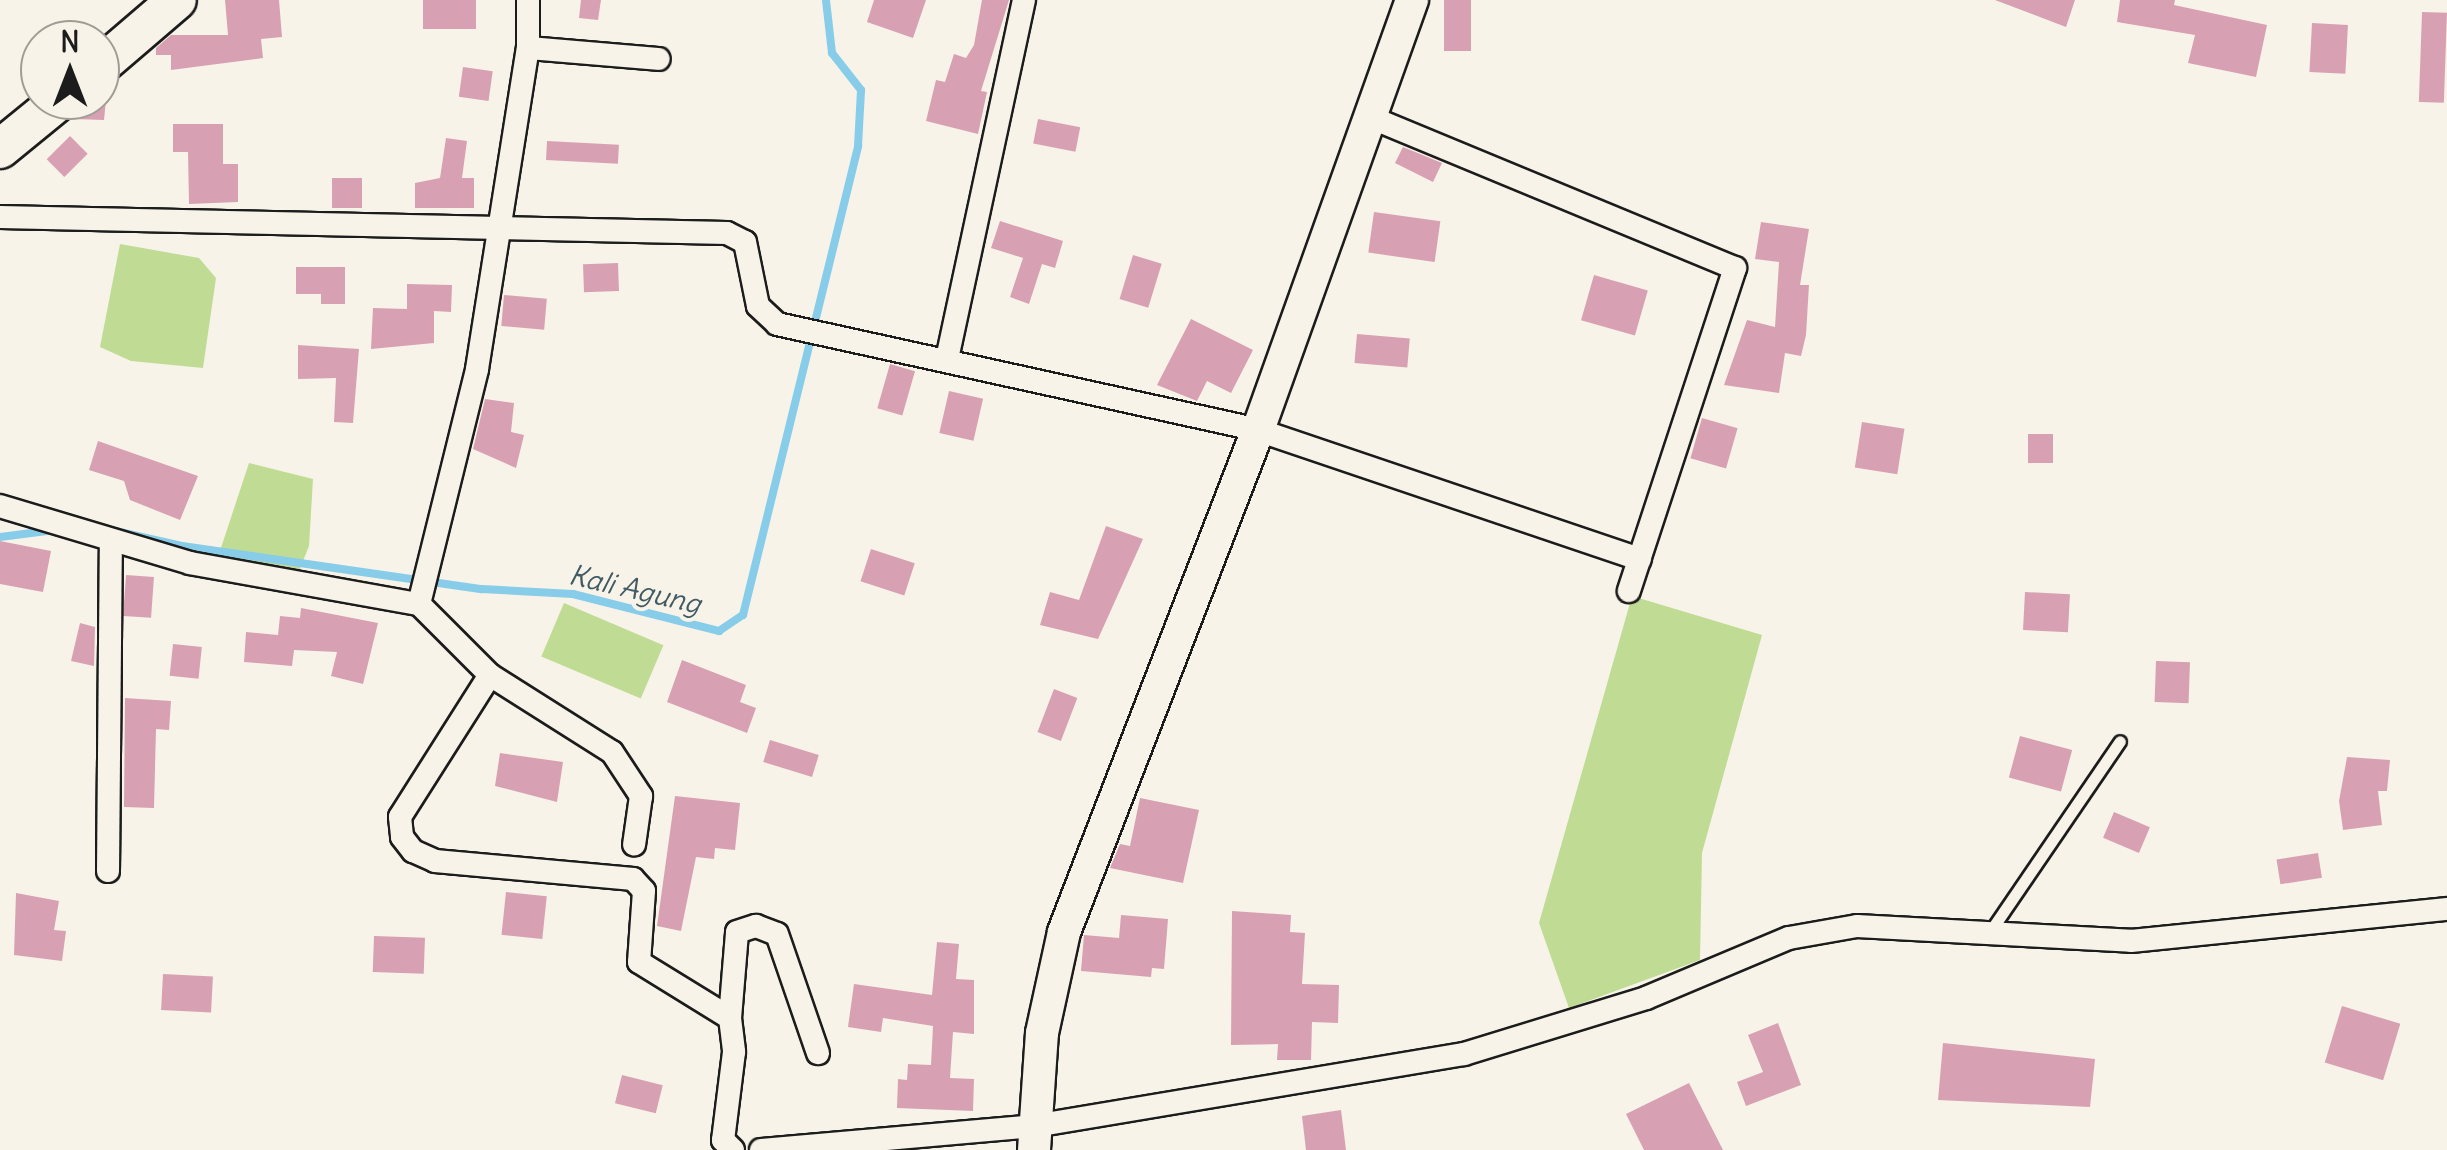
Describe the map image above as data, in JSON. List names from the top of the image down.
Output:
{
  "water": ["Kali Agung"],
  "north": "top"
}
